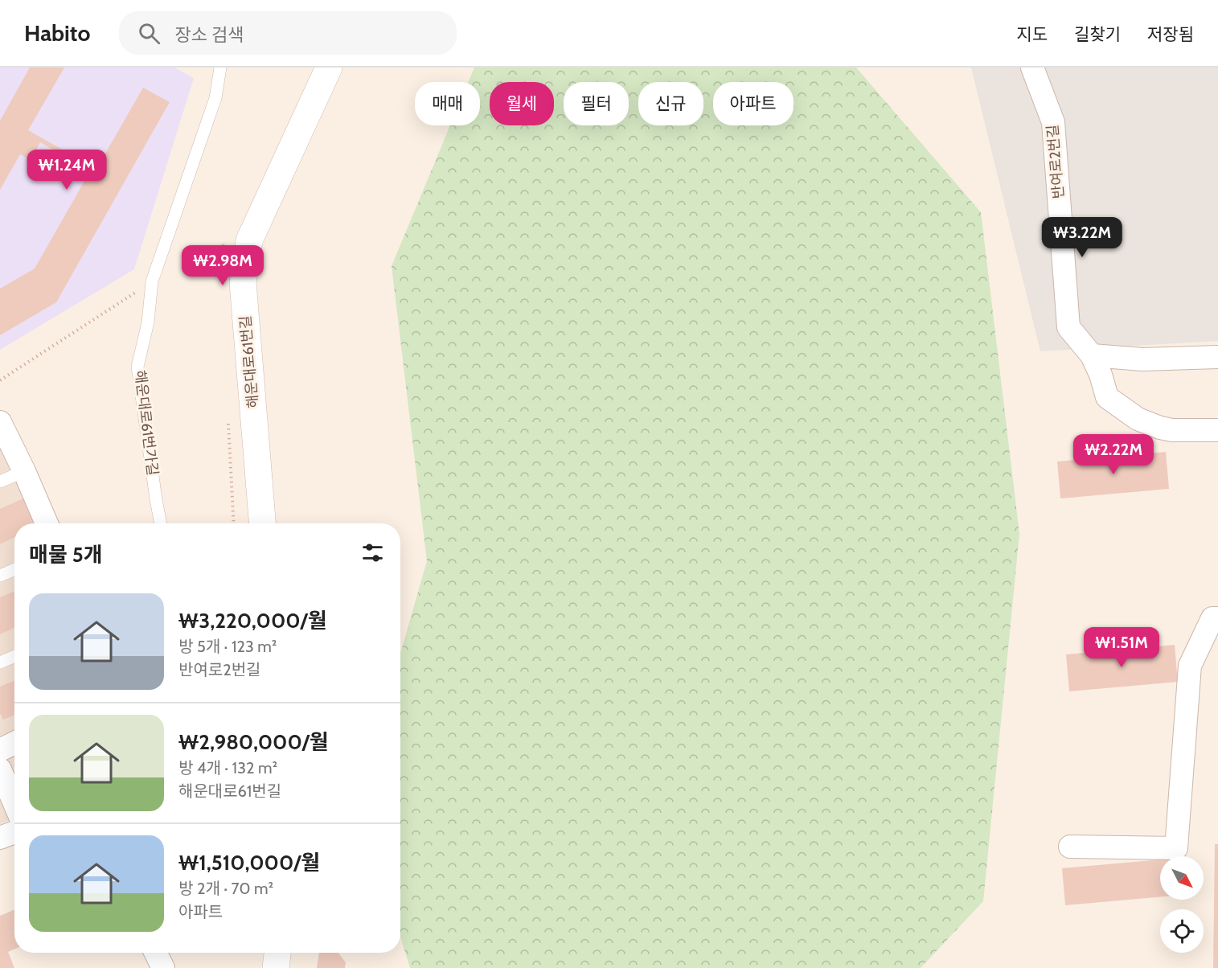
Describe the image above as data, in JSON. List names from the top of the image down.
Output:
{
  "streets": {
    "main road": ["해운대로61번길"],
    "street": ["반여로2번길"],
    "lane": ["해운대로61번가길"]
  },
  "north": "bottom right",
  "page": {
    "header": "Habito",
    "search": "장소 검색",
    "nav": ["지도", "길찾기", "저장됨"],
    "chip": [
      "매매",
      "월세",
      "필터",
      "신규",
      "아파트"
    ],
    "price": [
      "₩1.24M",
      "₩3.22M",
      "₩2.98M",
      "₩2.22M",
      "₩1.51M"
    ],
    "heading": "매물 5개",
    "list": [
      {
        "name": "₩3,220,000/월",
        "note": "방 5개 · 123 m² · 반여로2번길"
      },
      {
        "name": "₩2,980,000/월",
        "note": "방 4개 · 132 m² · 해운대로61번길"
      },
      {
        "name": "₩1,510,000/월",
        "note": "방 2개 · 70 m² · 아파트"
      }
    ]
  }
}
